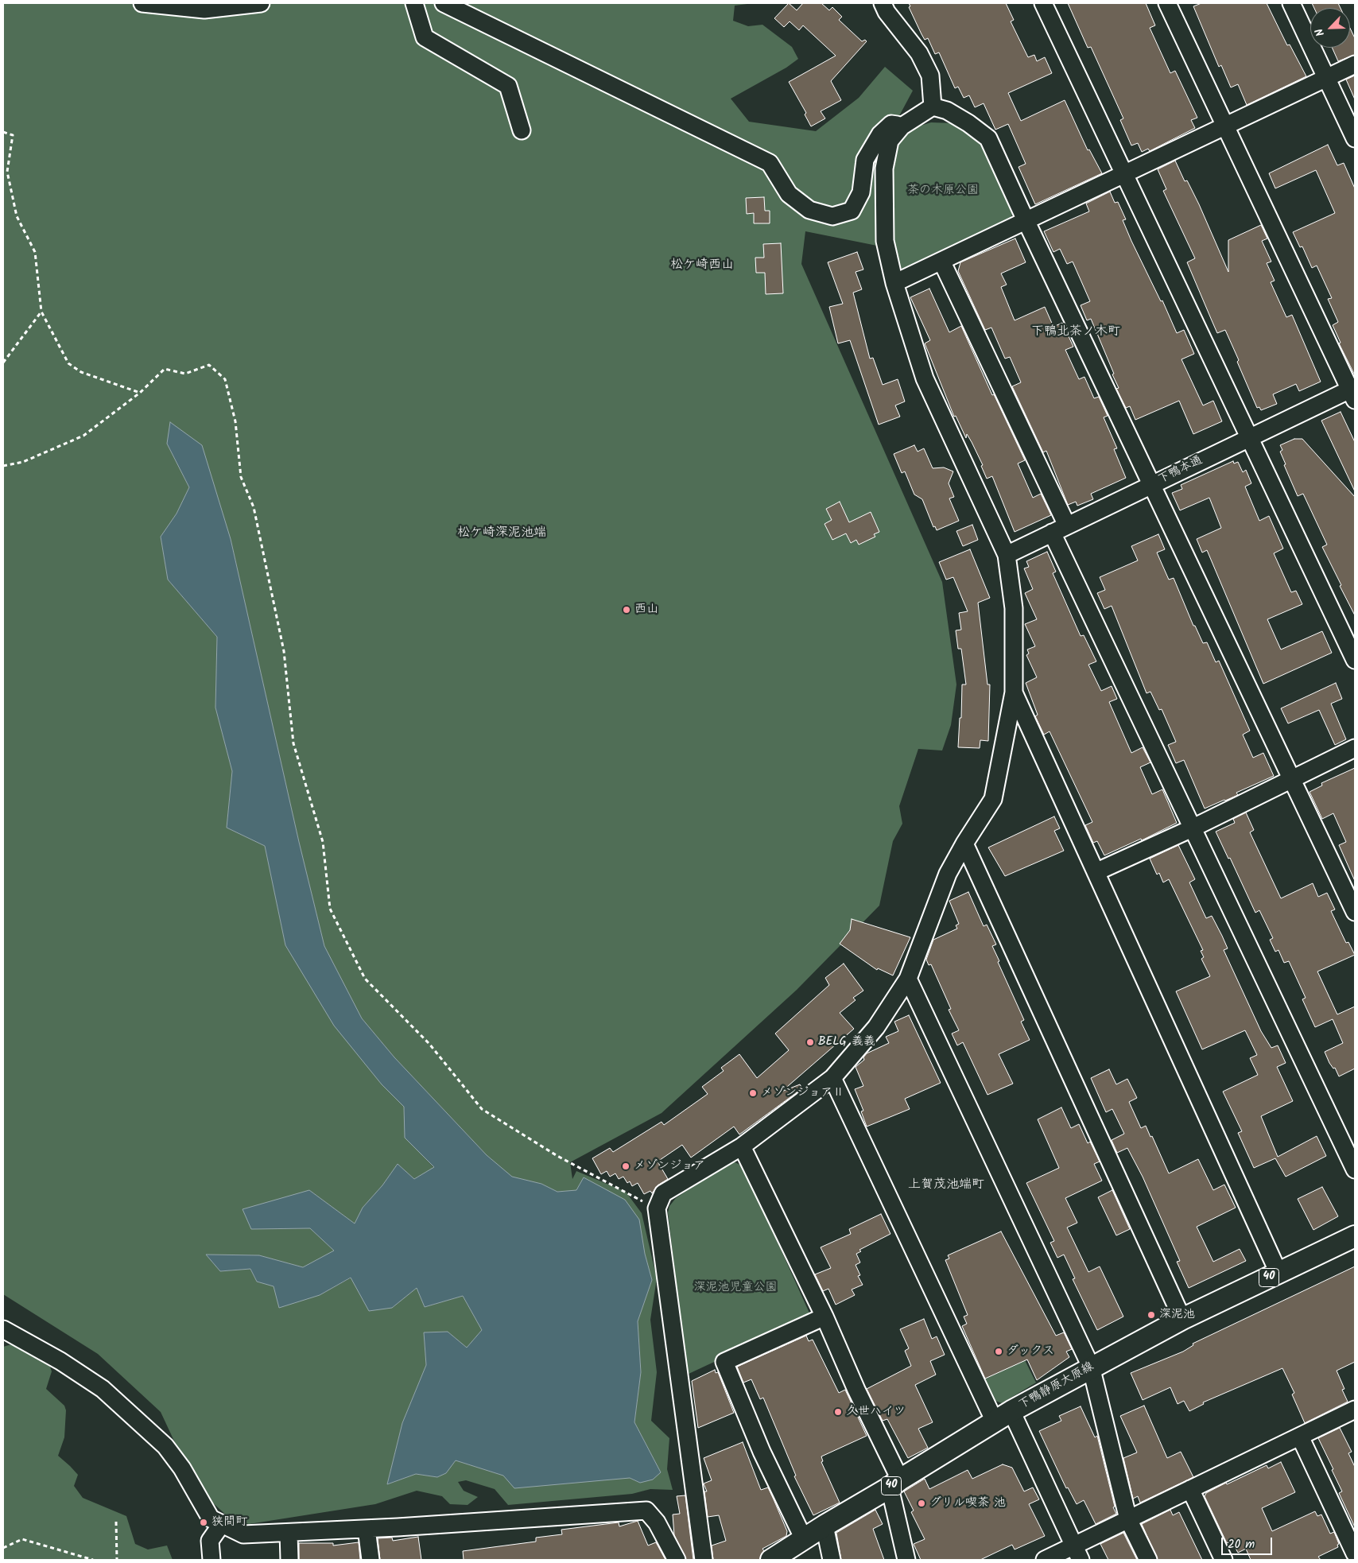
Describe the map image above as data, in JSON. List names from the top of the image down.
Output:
{
  "streets": {
    "main road": ["40", "下鴨静原大原線"],
    "street": ["下鴨本通"]
  },
  "districts": [
    "松ケ崎西山",
    "下鴨北茶ノ木町",
    "松ケ崎深泥池端",
    "上賀茂池端町"
  ],
  "parks": ["茶の木原公園", "深泥池児童公園"],
  "places": [
    "西山",
    "BELG 義義",
    "メゾンジョアⅡ",
    "メゾンジョア",
    "深泥池",
    "ダックス",
    "久世ハイツ",
    "グリル喫茶 池",
    "狭間町"
  ],
  "scale_bar": "20 m",
  "north": "bottom left"
}
